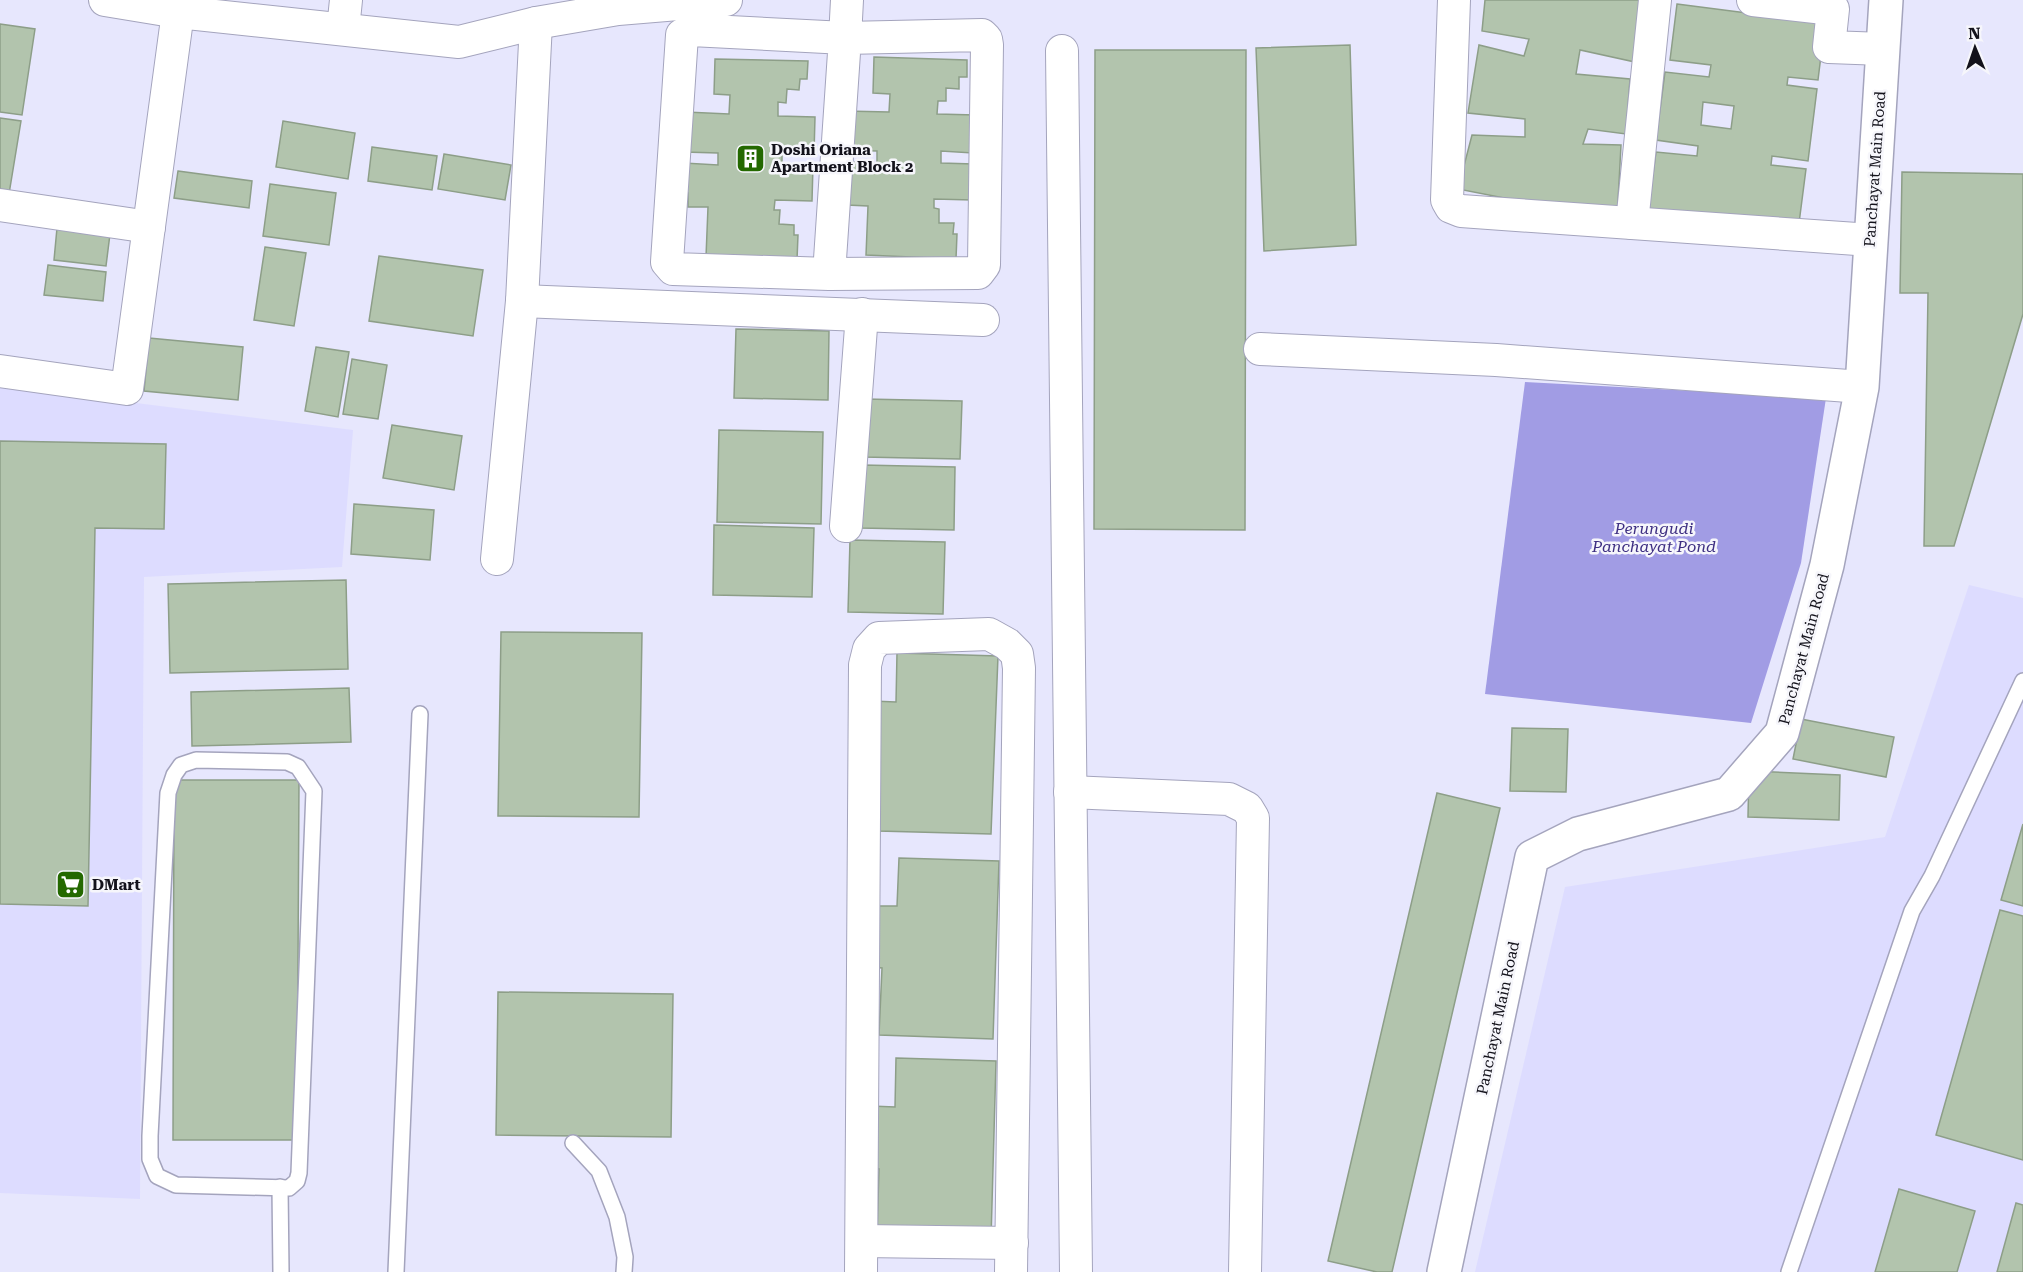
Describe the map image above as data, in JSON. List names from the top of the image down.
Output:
{
  "streets": {
    "street": ["Panchayat Main Road"]
  },
  "water": ["Perungudi Panchayat Pond"],
  "places": {
    "building": ["Doshi Oriana Apartment Block 2"],
    "supermarket": ["DMart"]
  },
  "north": "top"
}
